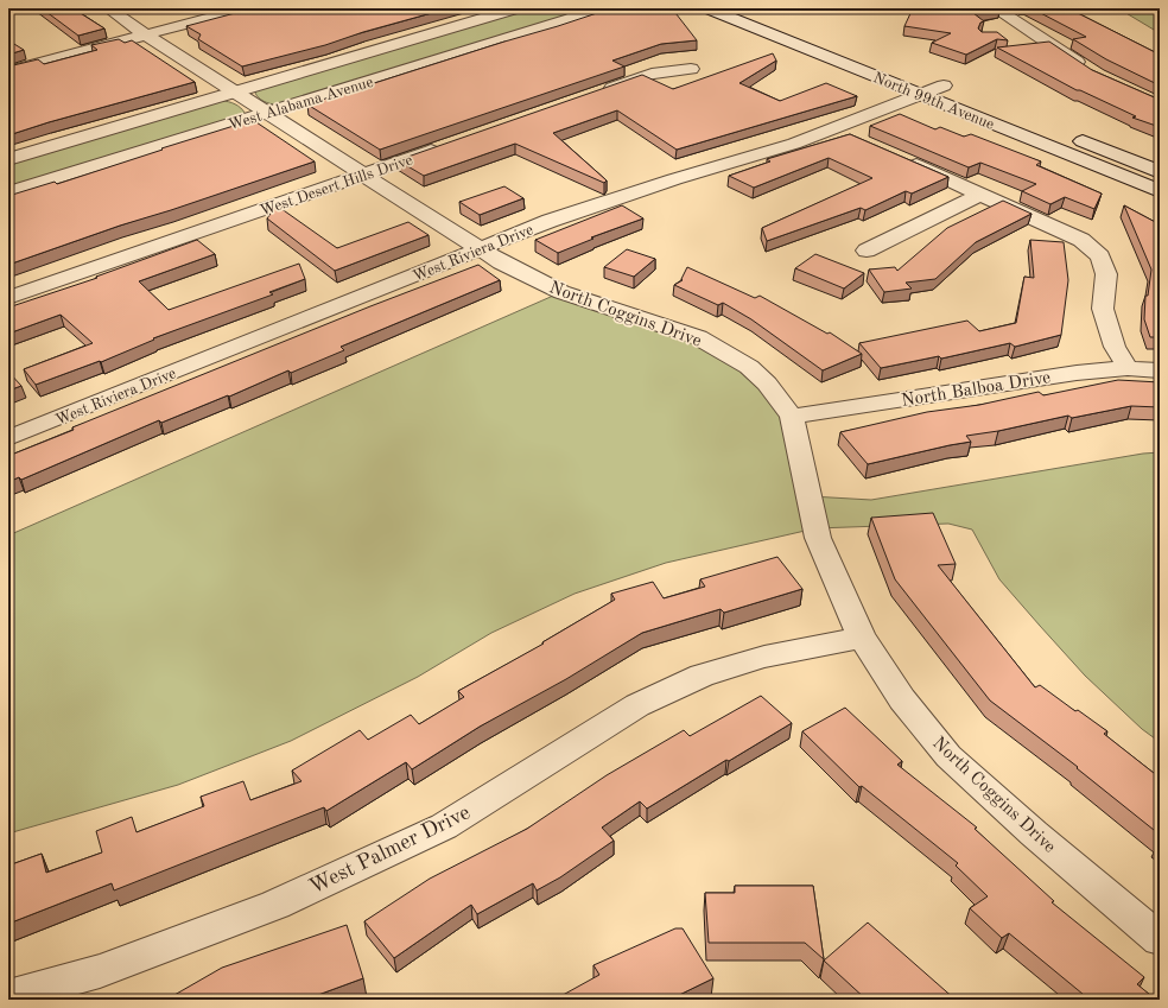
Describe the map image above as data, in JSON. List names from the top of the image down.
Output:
{
  "streets": {
    "street": [
      "North 99th Avenue",
      "West Alabama Avenue",
      "West Desert Hills Drive",
      "West Riviera Drive",
      "North Coggins Drive",
      "North Balboa Drive",
      "West Palmer Drive"
    ]
  },
  "crossings": [
    ["North 99th Avenue", "West Riviera Drive"],
    ["West Alabama Avenue", "North Coggins Drive"],
    ["West Desert Hills Drive", "North Coggins Drive"],
    ["West Riviera Drive", "North Coggins Drive"],
    ["North Coggins Drive", "North Balboa Drive"],
    ["North Coggins Drive", "West Palmer Drive"]
  ]
}
